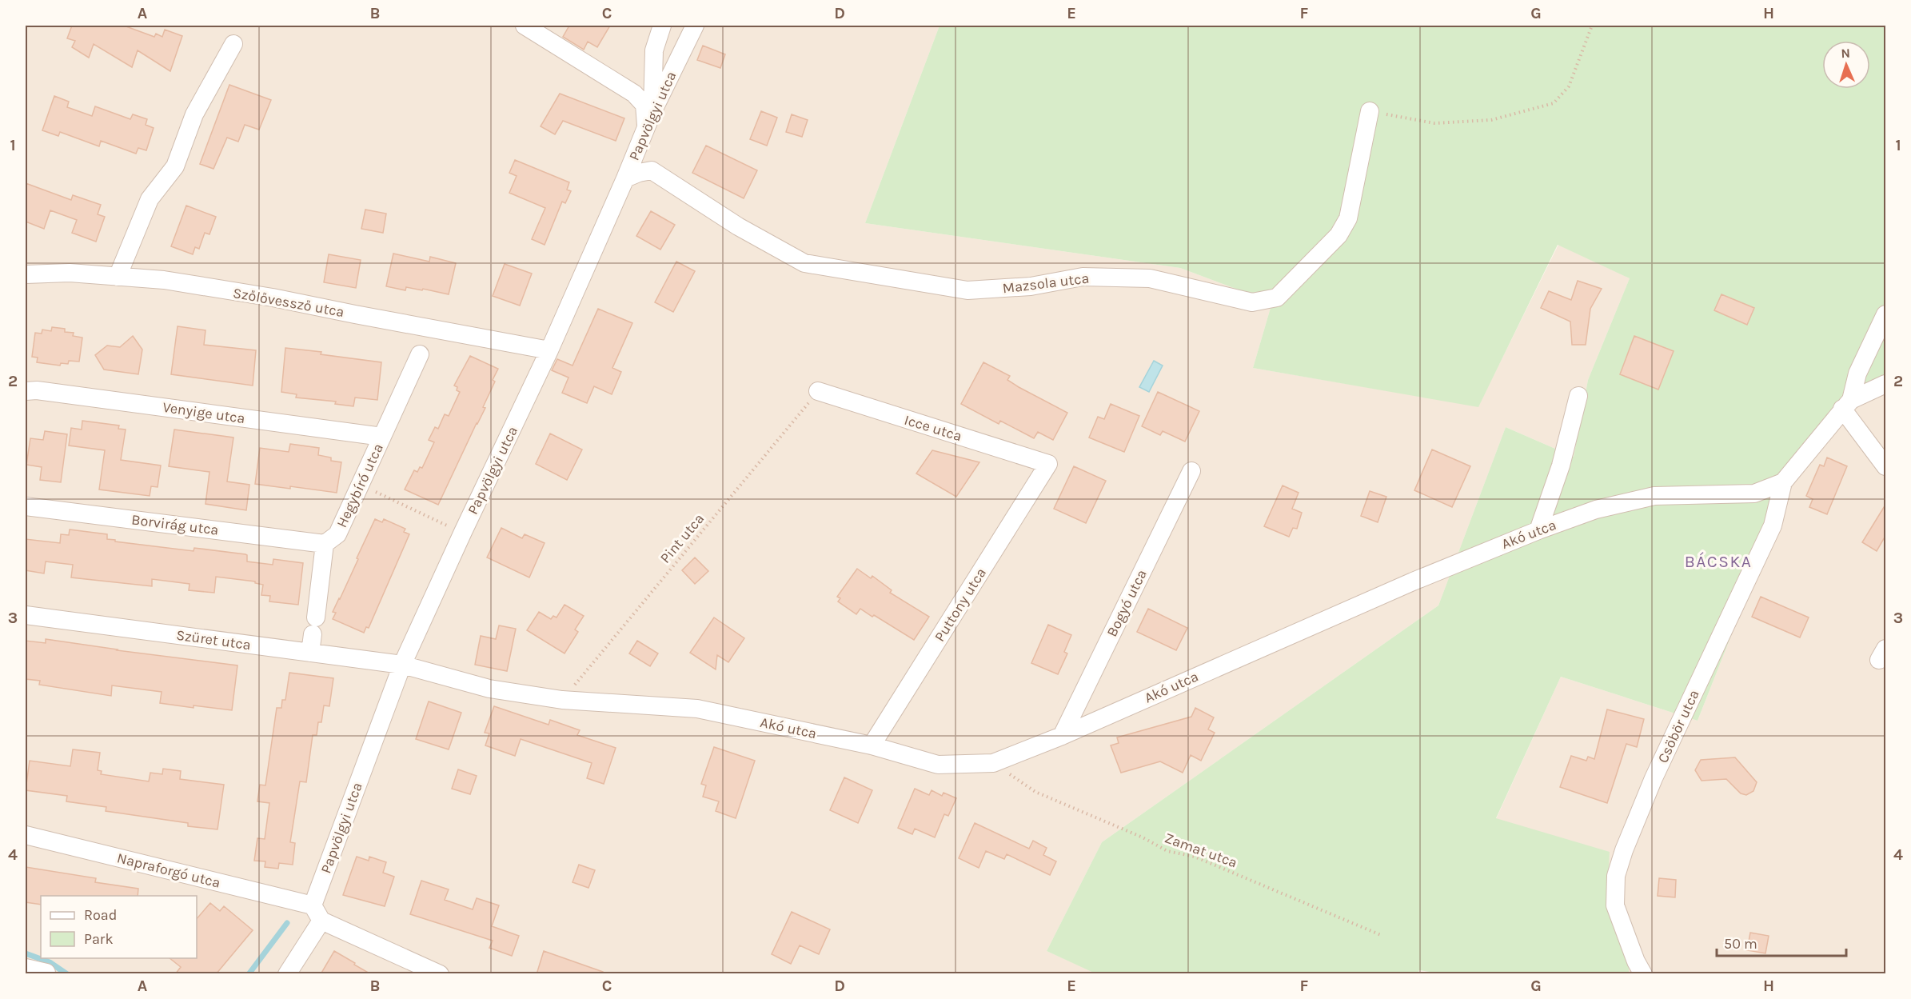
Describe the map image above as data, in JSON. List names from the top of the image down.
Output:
{
  "streets": {
    "street": [
      "Papvölgyi utca",
      "Mazsola utca",
      "Szőlővessző utca",
      "Venyige utca",
      "Icce utca",
      "Hegybíró utca",
      "Borvirág utca",
      "Akó utca",
      "Bogyó utca",
      "Puttony utca",
      "Szüret utca",
      "Csöbör utca",
      "Napraforgó utca"
    ],
    "path": ["Pint utca", "Zamat utca"]
  },
  "crossings": [
    ["Papvölgyi utca", "Mazsola utca"],
    ["Papvölgyi utca", "Szőlővessző utca"],
    ["Papvölgyi utca", "Akó utca"],
    ["Papvölgyi utca", "Szüret utca"],
    ["Papvölgyi utca", "Napraforgó utca"],
    ["Venyige utca", "Hegybíró utca"],
    ["Icce utca", "Pint utca"],
    ["Icce utca", "Puttony utca"],
    ["Hegybíró utca", "Borvirág utca"],
    ["Akó utca", "Pint utca"],
    ["Akó utca", "Bogyó utca"],
    ["Akó utca", "Puttony utca"],
    ["Akó utca", "Szüret utca"],
    ["Akó utca", "Csöbör utca"],
    ["Akó utca", "Zamat utca"]
  ],
  "districts": ["BÁCSKA"],
  "legend": ["Road", "Park"],
  "scale_bar": "50 m",
  "north": "top",
  "grid": {
    "columns": [
      "A",
      "B",
      "C",
      "D",
      "E",
      "F",
      "G",
      "H"
    ],
    "rows": [
      "1",
      "2",
      "3",
      "4"
    ]
  }
}
